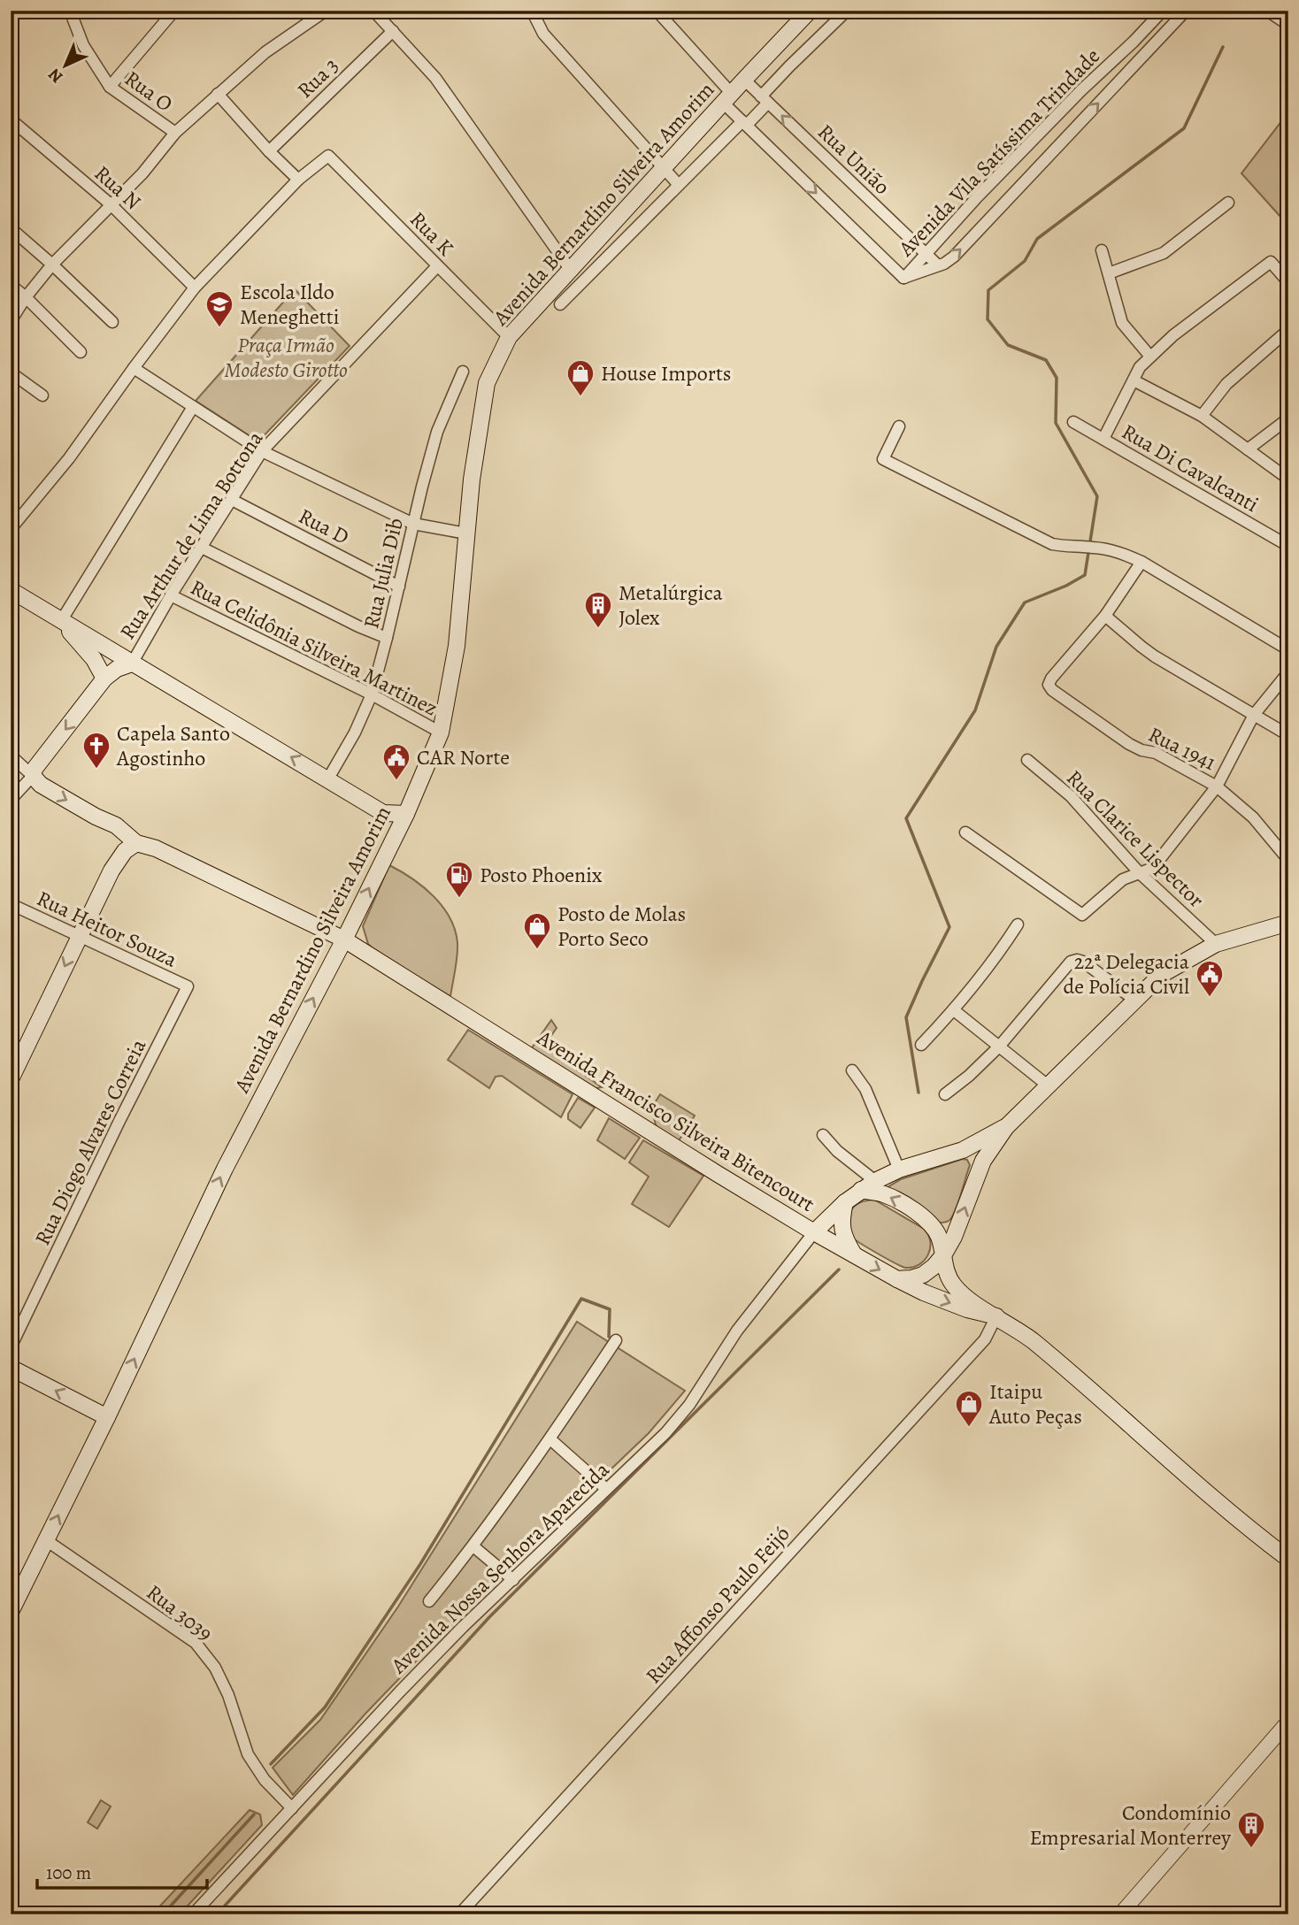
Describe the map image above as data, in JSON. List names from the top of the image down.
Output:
{
  "streets": {
    "main road": ["Avenida Bernardino Silveira Amorim", "Avenida Francisco Silveira Bitencourt"],
    "street": [
      "Rua 3",
      "Rua O",
      "Avenida Vila Satíssima Trindade",
      "Rua União",
      "Rua N",
      "Rua K",
      "Rua Di Cavalcanti",
      "Rua D",
      "Rua Arthur de Lima Bottona",
      "Rua Julia Dib",
      "Rua Celidônia Silveira Martinez",
      "Rua 1941",
      "Rua Clarice Lispector",
      "Rua Heitor Souza",
      "Rua Diogo Alvares Correia",
      "Avenida Nossa Senhora Aparecida",
      "Rua Affonso Paulo Feijó",
      "Rua 3039"
    ]
  },
  "crossings": [
    ["Avenida Vila Satíssima Trindade", "Rua União"],
    ["Rua União", "Avenida Bernardino Silveira Amorim"],
    ["Avenida Bernardino Silveira Amorim", "Rua K"],
    ["Avenida Bernardino Silveira Amorim", "Rua Celidônia Silveira Martinez"],
    ["Avenida Bernardino Silveira Amorim", "Avenida Francisco Silveira Bitencourt"],
    ["Avenida Bernardino Silveira Amorim", "Rua 3039"],
    ["Rua K", "Rua Arthur de Lima Bottona"],
    ["Rua D", "Rua Arthur de Lima Bottona"],
    ["Rua D", "Rua Julia Dib"],
    ["Rua Arthur de Lima Bottona", "Rua Celidônia Silveira Martinez"],
    ["Rua Julia Dib", "Rua Celidônia Silveira Martinez"],
    ["Rua Heitor Souza", "Rua Diogo Alvares Correia"],
    ["Avenida Francisco Silveira Bitencourt", "Avenida Nossa Senhora Aparecida"],
    ["Avenida Francisco Silveira Bitencourt", "Rua Affonso Paulo Feijó"],
    ["Avenida Nossa Senhora Aparecida", "Rua 3039"]
  ],
  "one_way": ["Avenida Bernardino Silveira Amorim"],
  "parks": ["Praça Irmão Modesto Girotto"],
  "places": {
    "school or university": ["Escola Ildo Meneghetti"],
    "shop": ["House Imports", "Posto de Molas Porto Seco", "Itaipu Auto Peças"],
    "building": ["Metalúrgica Jolex", "Condomínio Empresarial Monterrey"],
    "church": ["Capela Santo Agostinho"],
    "public building": ["CAR Norte", "22ª Delegacia de Polícia Civil"],
    "fuel station": ["Posto Phoenix"]
  },
  "scale_bar": "100 m",
  "north": "bottom left"
}
